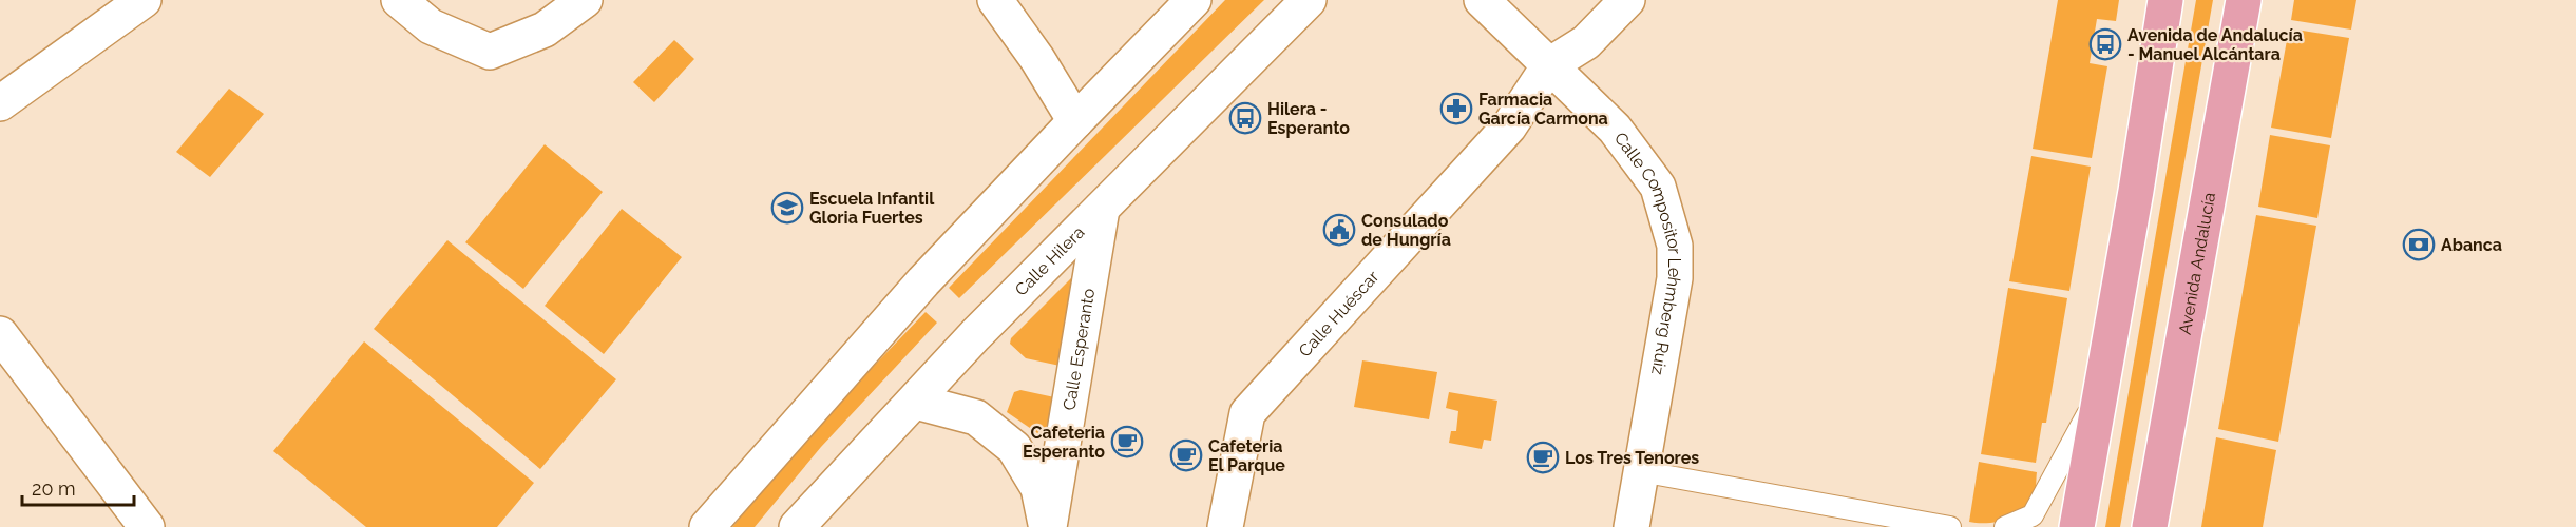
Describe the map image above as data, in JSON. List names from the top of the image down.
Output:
{
  "streets": {
    "main road": ["Avenida Andalucía"],
    "street": [
      "Calle Compositor Lehmberg Ruiz",
      "Calle Hilera",
      "Calle Huéscar",
      "Calle Esperanto"
    ]
  },
  "crossings": [
    ["Calle Compositor Lehmberg Ruiz", "Calle Huéscar"],
    ["Calle Hilera", "Calle Esperanto"]
  ],
  "places": {
    "bus stop": ["Avenida de Andalucía - Manuel Alcántara", "Hilera - Esperanto"],
    "pharmacy": ["Farmacia García Carmona"],
    "school or university": ["Escuela Infantil Gloria Fuertes"],
    "public building": ["Consulado de Hungría"],
    "bank": ["Abanca"],
    "cafe": ["Cafeteria Esperanto", "Cafeteria El Parque", "Los Tres Tenores"]
  },
  "scale_bar": "20 m"
}
